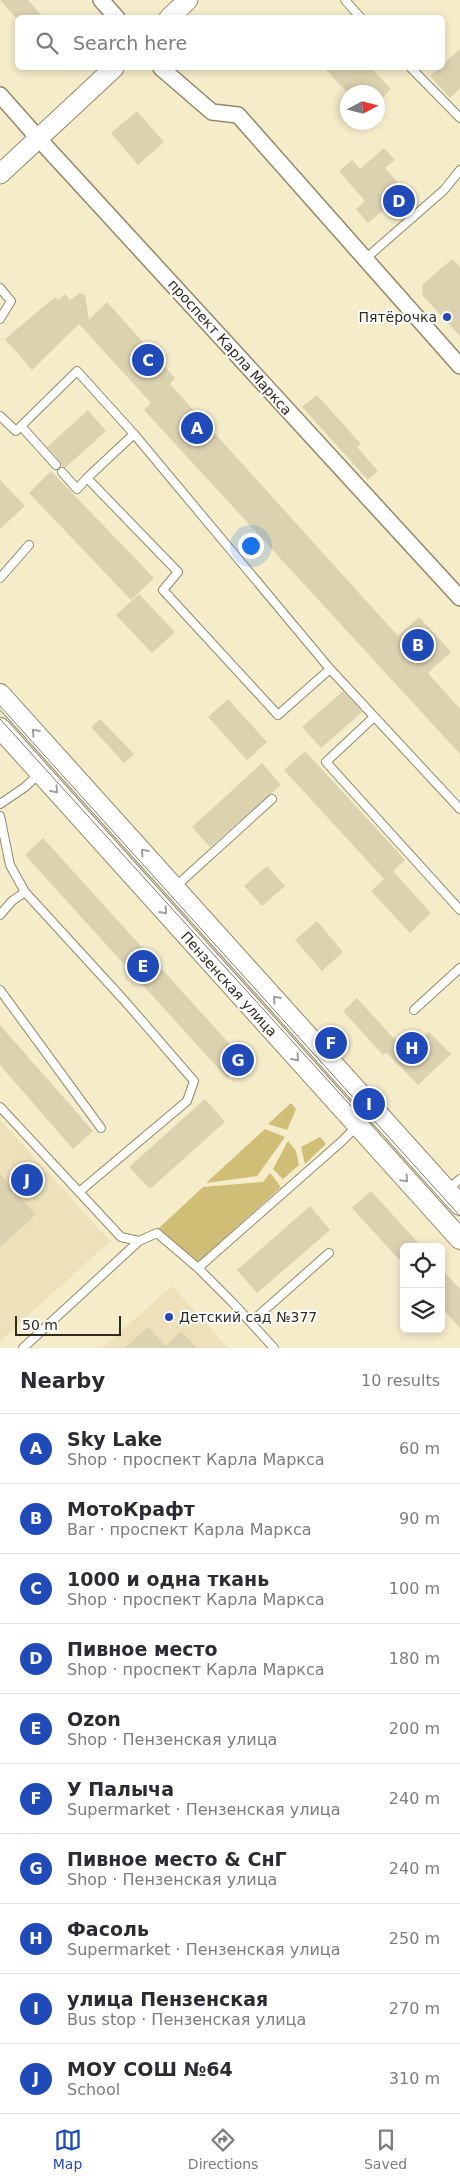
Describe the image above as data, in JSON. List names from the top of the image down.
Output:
{
  "streets": {
    "main road": ["Пензенская улица"],
    "street": ["проспект Карла Маркса"]
  },
  "places": ["Пятёрочка", "Детский сад №377"],
  "scale_bar": "50 m",
  "north": "right",
  "page": {
    "search": "Search here",
    "pins": [
      "D",
      "C",
      "A",
      "B",
      "E",
      "F",
      "H",
      "G",
      "I",
      "J"
    ],
    "scale": "50 m",
    "heading": ["Nearby", "10 results"],
    "list": [
      {
        "mark": "A",
        "name": "Sky Lake",
        "note": "Shop · проспект Карла Маркса",
        "value": "60 m"
      },
      {
        "mark": "B",
        "name": "МотоКрафт",
        "note": "Bar · проспект Карла Маркса",
        "value": "90 m"
      },
      {
        "mark": "C",
        "name": "1000 и одна ткань",
        "note": "Shop · проспект Карла Маркса",
        "value": "100 m"
      },
      {
        "mark": "D",
        "name": "Пивное место",
        "note": "Shop · проспект Карла Маркса",
        "value": "180 m"
      },
      {
        "mark": "E",
        "name": "Ozon",
        "note": "Shop · Пензенская улица",
        "value": "200 m"
      },
      {
        "mark": "F",
        "name": "У Палыча",
        "note": "Supermarket · Пензенская улица",
        "value": "240 m"
      },
      {
        "mark": "G",
        "name": "Пивное место & СнГ",
        "note": "Shop · Пензенская улица",
        "value": "240 m"
      },
      {
        "mark": "H",
        "name": "Фасоль",
        "note": "Supermarket · Пензенская улица",
        "value": "250 m"
      },
      {
        "mark": "I",
        "name": "улица Пензенская",
        "note": "Bus stop · Пензенская улица",
        "value": "270 m"
      },
      {
        "mark": "J",
        "name": "МОУ СОШ №64",
        "note": "School",
        "value": "310 m"
      }
    ],
    "nav": ["Map", "Directions", "Saved"]
  }
}
